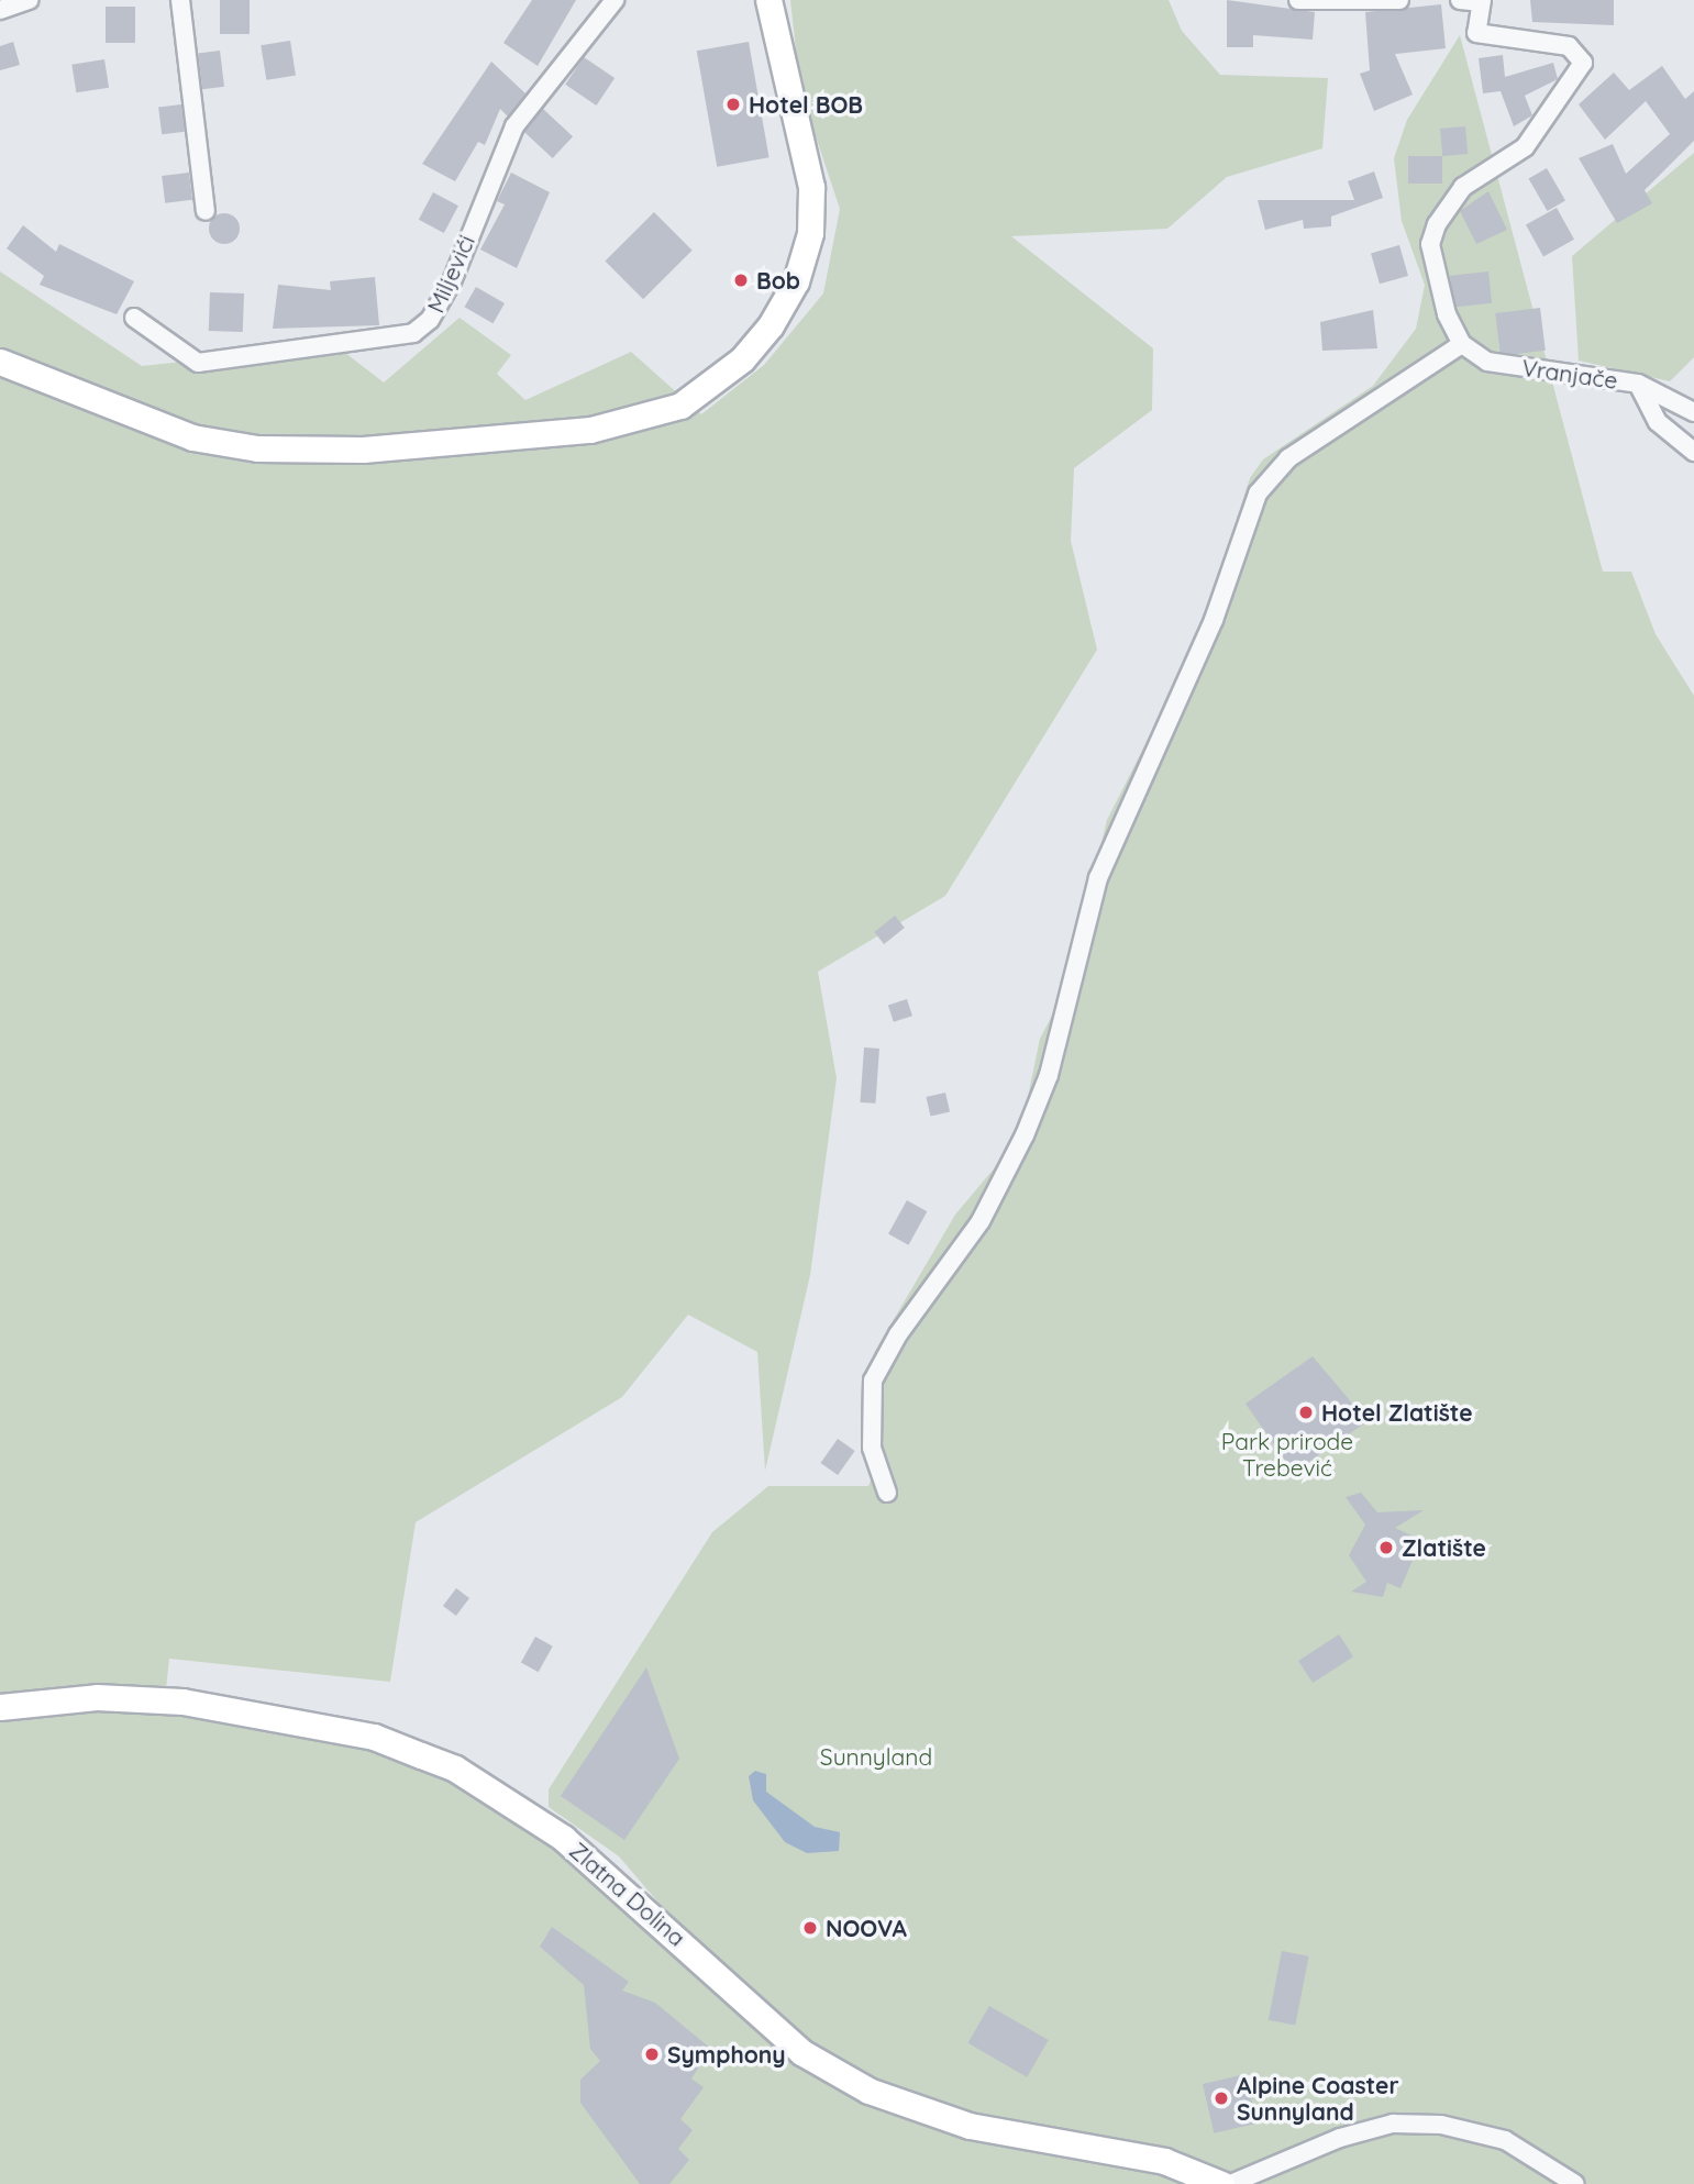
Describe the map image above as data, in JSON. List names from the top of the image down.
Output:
{
  "streets": {
    "main road": ["Zlatna Dolina"],
    "street": ["Miljevići", "Vranjače"]
  },
  "parks": ["Park prirode Trebević", "Sunnyland"],
  "places": [
    "Hotel BOB",
    "Bob",
    "Hotel Zlatište",
    "Zlatište",
    "NOOVA",
    "Symphony",
    "Alpine Coaster Sunnyland"
  ]
}
